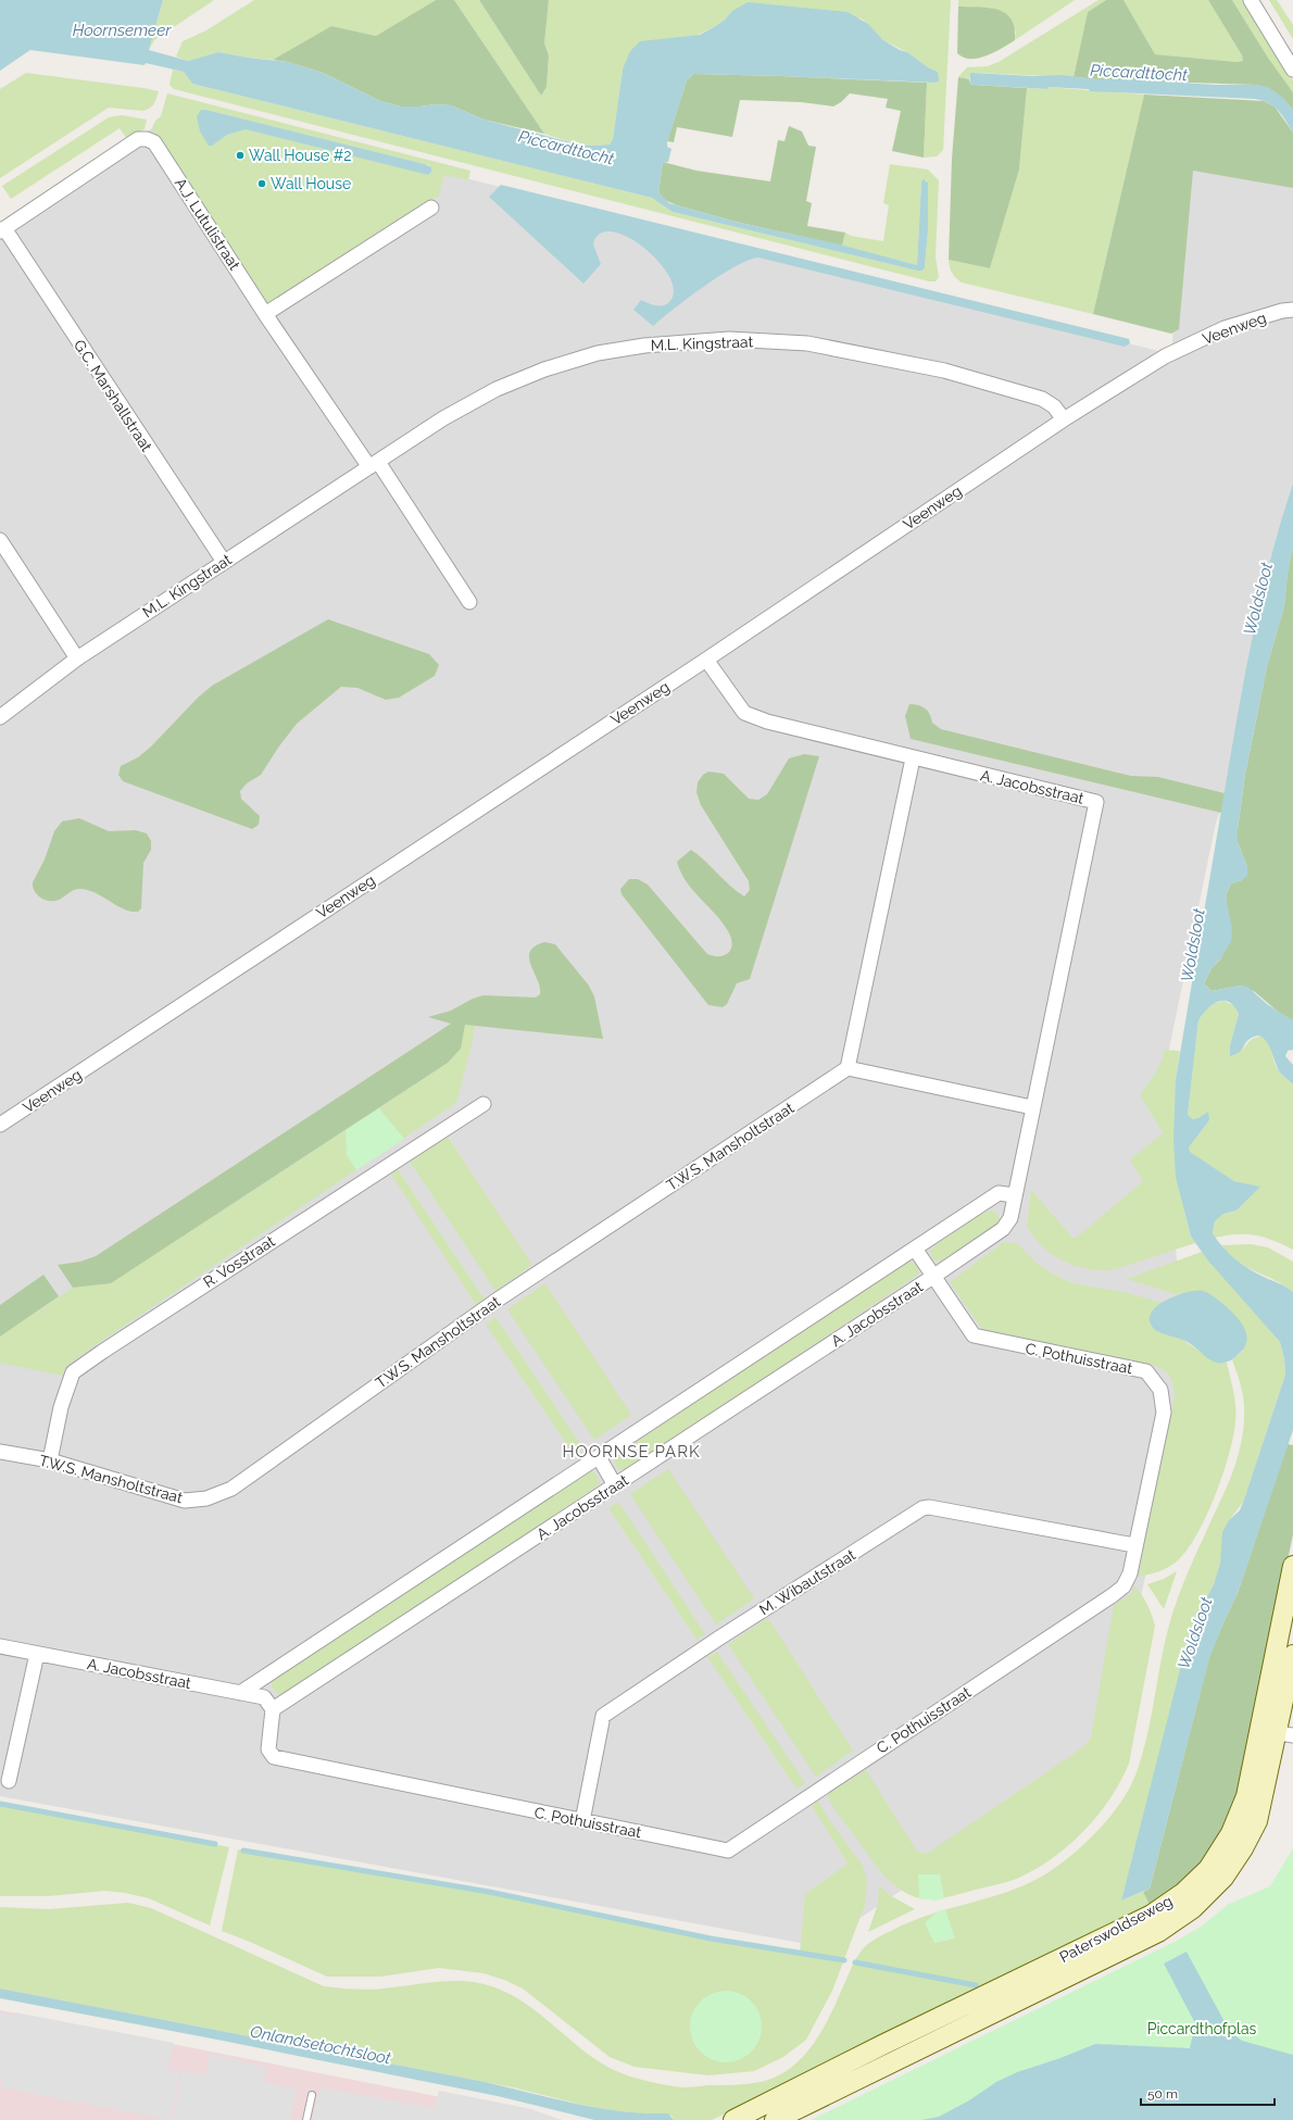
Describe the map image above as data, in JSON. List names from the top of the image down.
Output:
{
  "streets": {
    "main road": ["Paterswoldseweg"],
    "street": [
      "A.J. Lutulistraat",
      "Veenweg",
      "M.L. Kingstraat",
      "G.C. Marshallstraat",
      "A. Jacobsstraat",
      "T.W.S. Mansholtstraat",
      "R. Vosstraat",
      "C. Pothuisstraat",
      "M. Wibautstraat"
    ]
  },
  "crossings": [
    ["A.J. Lutulistraat", "M.L. Kingstraat"],
    ["A.J. Lutulistraat", "G.C. Marshallstraat"],
    ["Veenweg", "M.L. Kingstraat"],
    ["Veenweg", "A. Jacobsstraat"],
    ["M.L. Kingstraat", "G.C. Marshallstraat"],
    ["A. Jacobsstraat", "C. Pothuisstraat"],
    ["T.W.S. Mansholtstraat", "R. Vosstraat"],
    ["C. Pothuisstraat", "M. Wibautstraat"]
  ],
  "districts": ["HOORNSE PARK"],
  "water": [
    "Hoornsemeer",
    "Piccardttocht",
    "Woldsloot",
    "Onlandsetochtsloot"
  ],
  "parks": ["Piccardthofplas"],
  "places": ["Wall House #2", "Wall House"],
  "scale_bar": "50 m"
}
